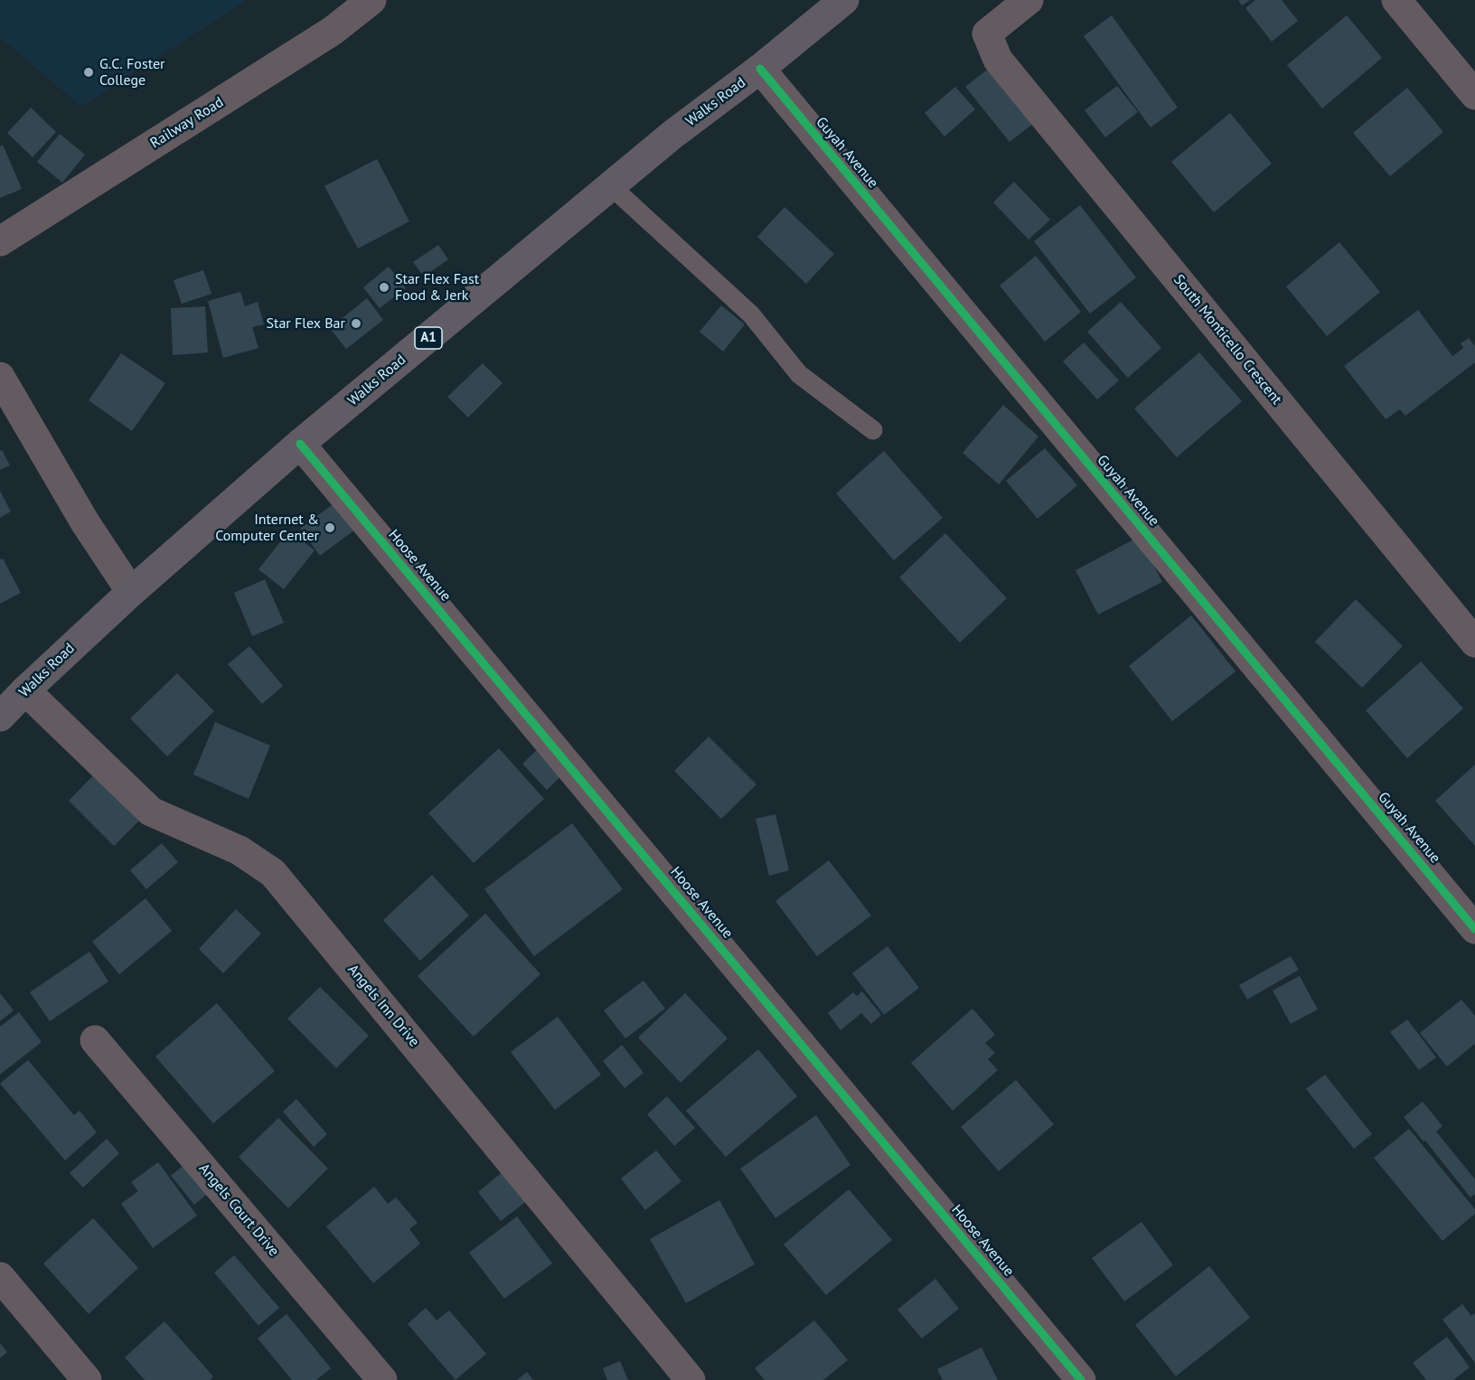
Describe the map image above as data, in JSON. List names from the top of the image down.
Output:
{
  "streets": {
    "main road": ["Walks Road", "A1"],
    "street": [
      "Railway Road",
      "Guyah Avenue",
      "South Monticello Crescent",
      "Hoose Avenue",
      "Angels Inn Drive",
      "Angels Court Drive"
    ]
  },
  "crossings": [
    ["Walks Road", "Guyah Avenue"],
    ["Walks Road", "Hoose Avenue"],
    ["Walks Road", "Angels Inn Drive"]
  ],
  "places": [
    "G.C. Foster College",
    "Star Flex Fast Food & Jerk",
    "Star Flex Bar",
    "Internet & Computer Center"
  ]
}
